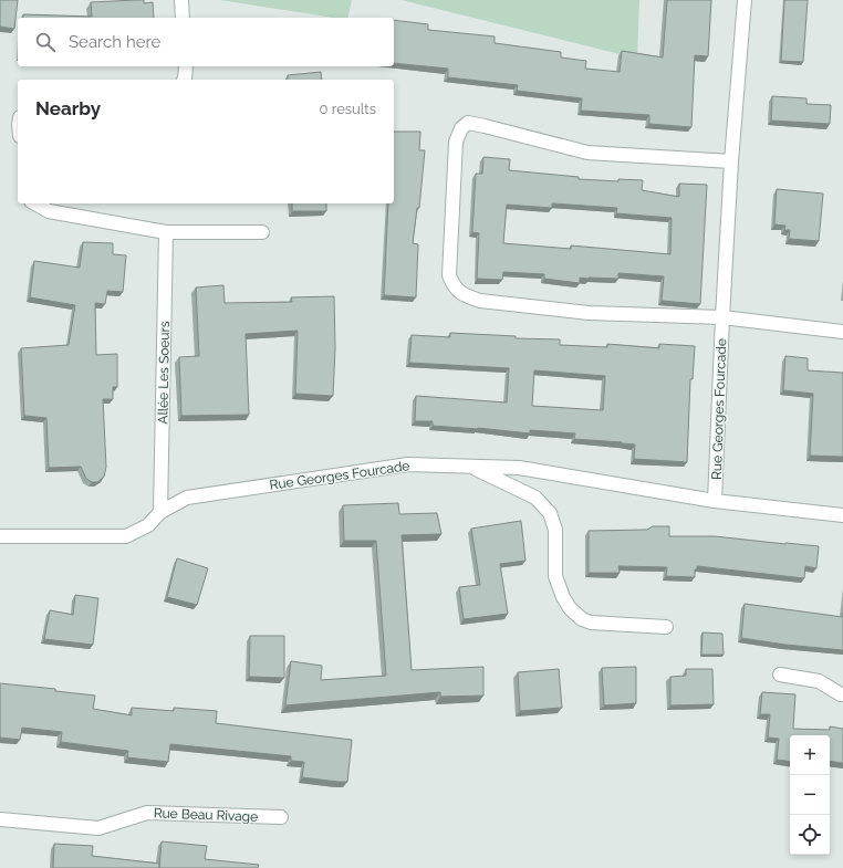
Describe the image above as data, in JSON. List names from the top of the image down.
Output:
{
  "streets": {
    "street": ["Allée Les Soeurs", "Rue Georges Fourcade", "Rue Beau Rivage"]
  },
  "crossings": [
    ["Allée Les Soeurs", "Rue Georges Fourcade"]
  ],
  "page": {
    "search": "Search here",
    "heading": ["Nearby", "0 results"],
    "map_buttons": ["+", "−"]
  }
}
